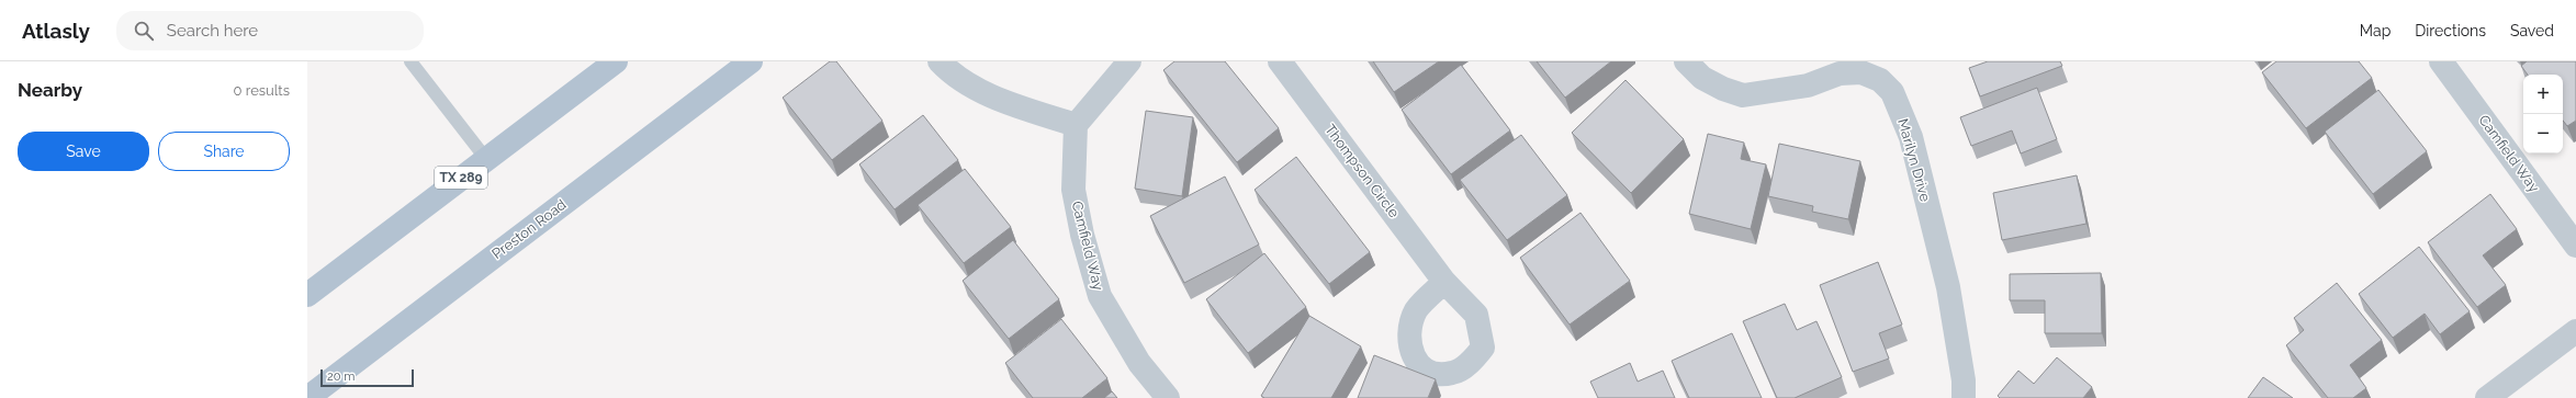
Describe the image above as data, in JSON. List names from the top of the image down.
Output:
{
  "streets": {
    "main road": ["TX 289", "Preston Road"],
    "street": ["Camfield Way", "Marilyn Drive", "Thompson Circle"]
  },
  "scale_bar": "20 m",
  "page": {
    "header": "Atlasly",
    "search": "Search here",
    "nav": ["Map", "Directions", "Saved"],
    "heading": ["Nearby", "0 results"],
    "map_buttons": ["+", "−"],
    "buttons": ["Save", "Share"],
    "scale": "20 m"
  }
}
